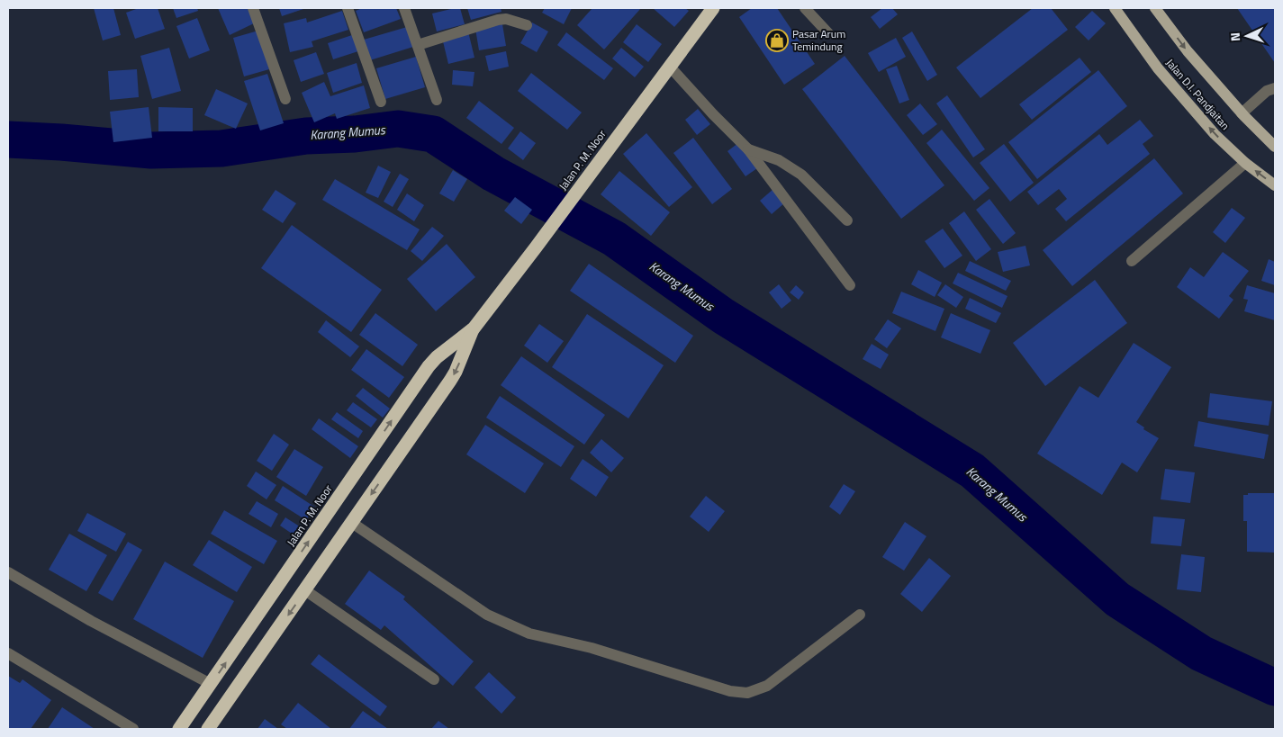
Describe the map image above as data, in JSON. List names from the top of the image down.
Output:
{
  "streets": {
    "highway": ["Jalan P. M. Noor"],
    "main road": ["Jalan D.I. Pandjaitan"]
  },
  "water": ["Karang Mumus"],
  "places": {
    "shop": ["Pasar Arum Temindung"]
  },
  "north": "left"
}
